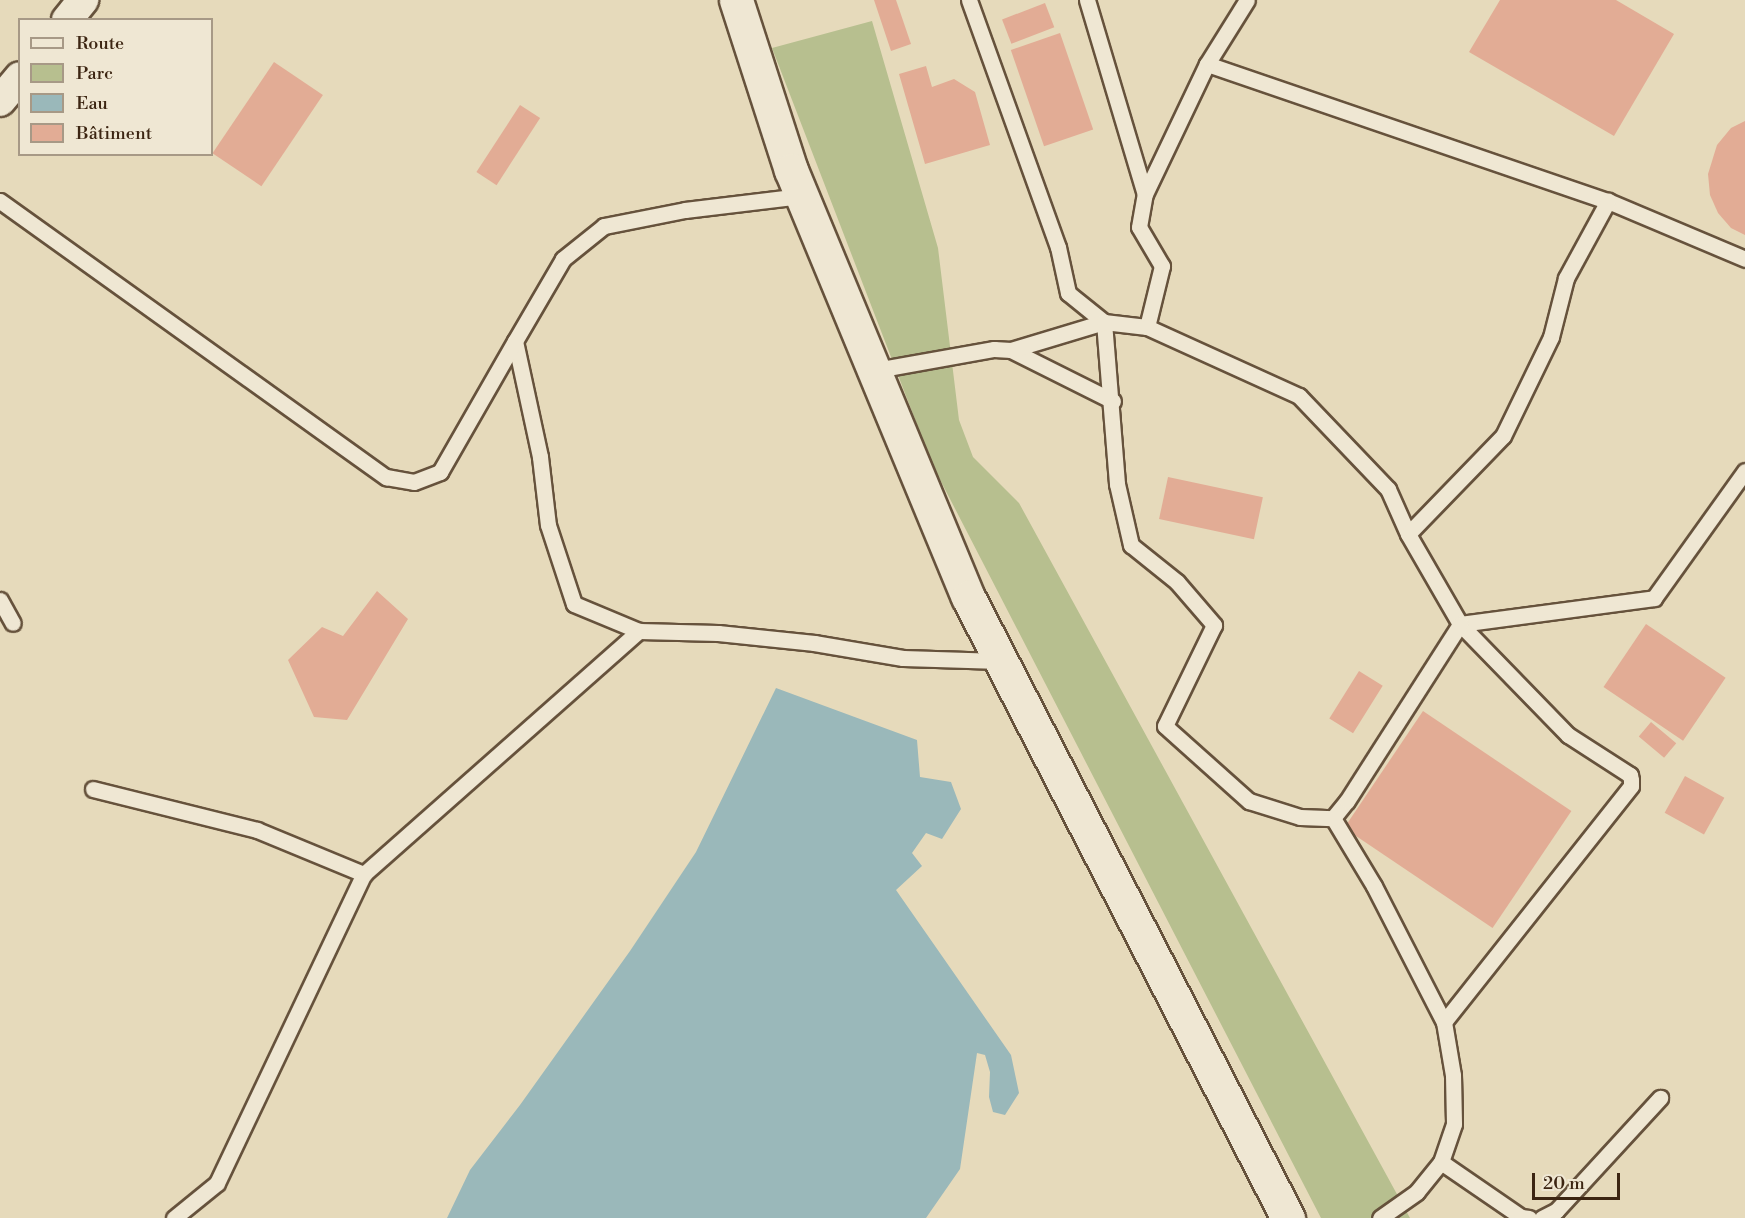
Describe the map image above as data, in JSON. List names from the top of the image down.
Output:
{
  "legend": [
    "Route",
    "Parc",
    "Eau",
    "Bâtiment"
  ],
  "scale_bar": "20 m"
}
